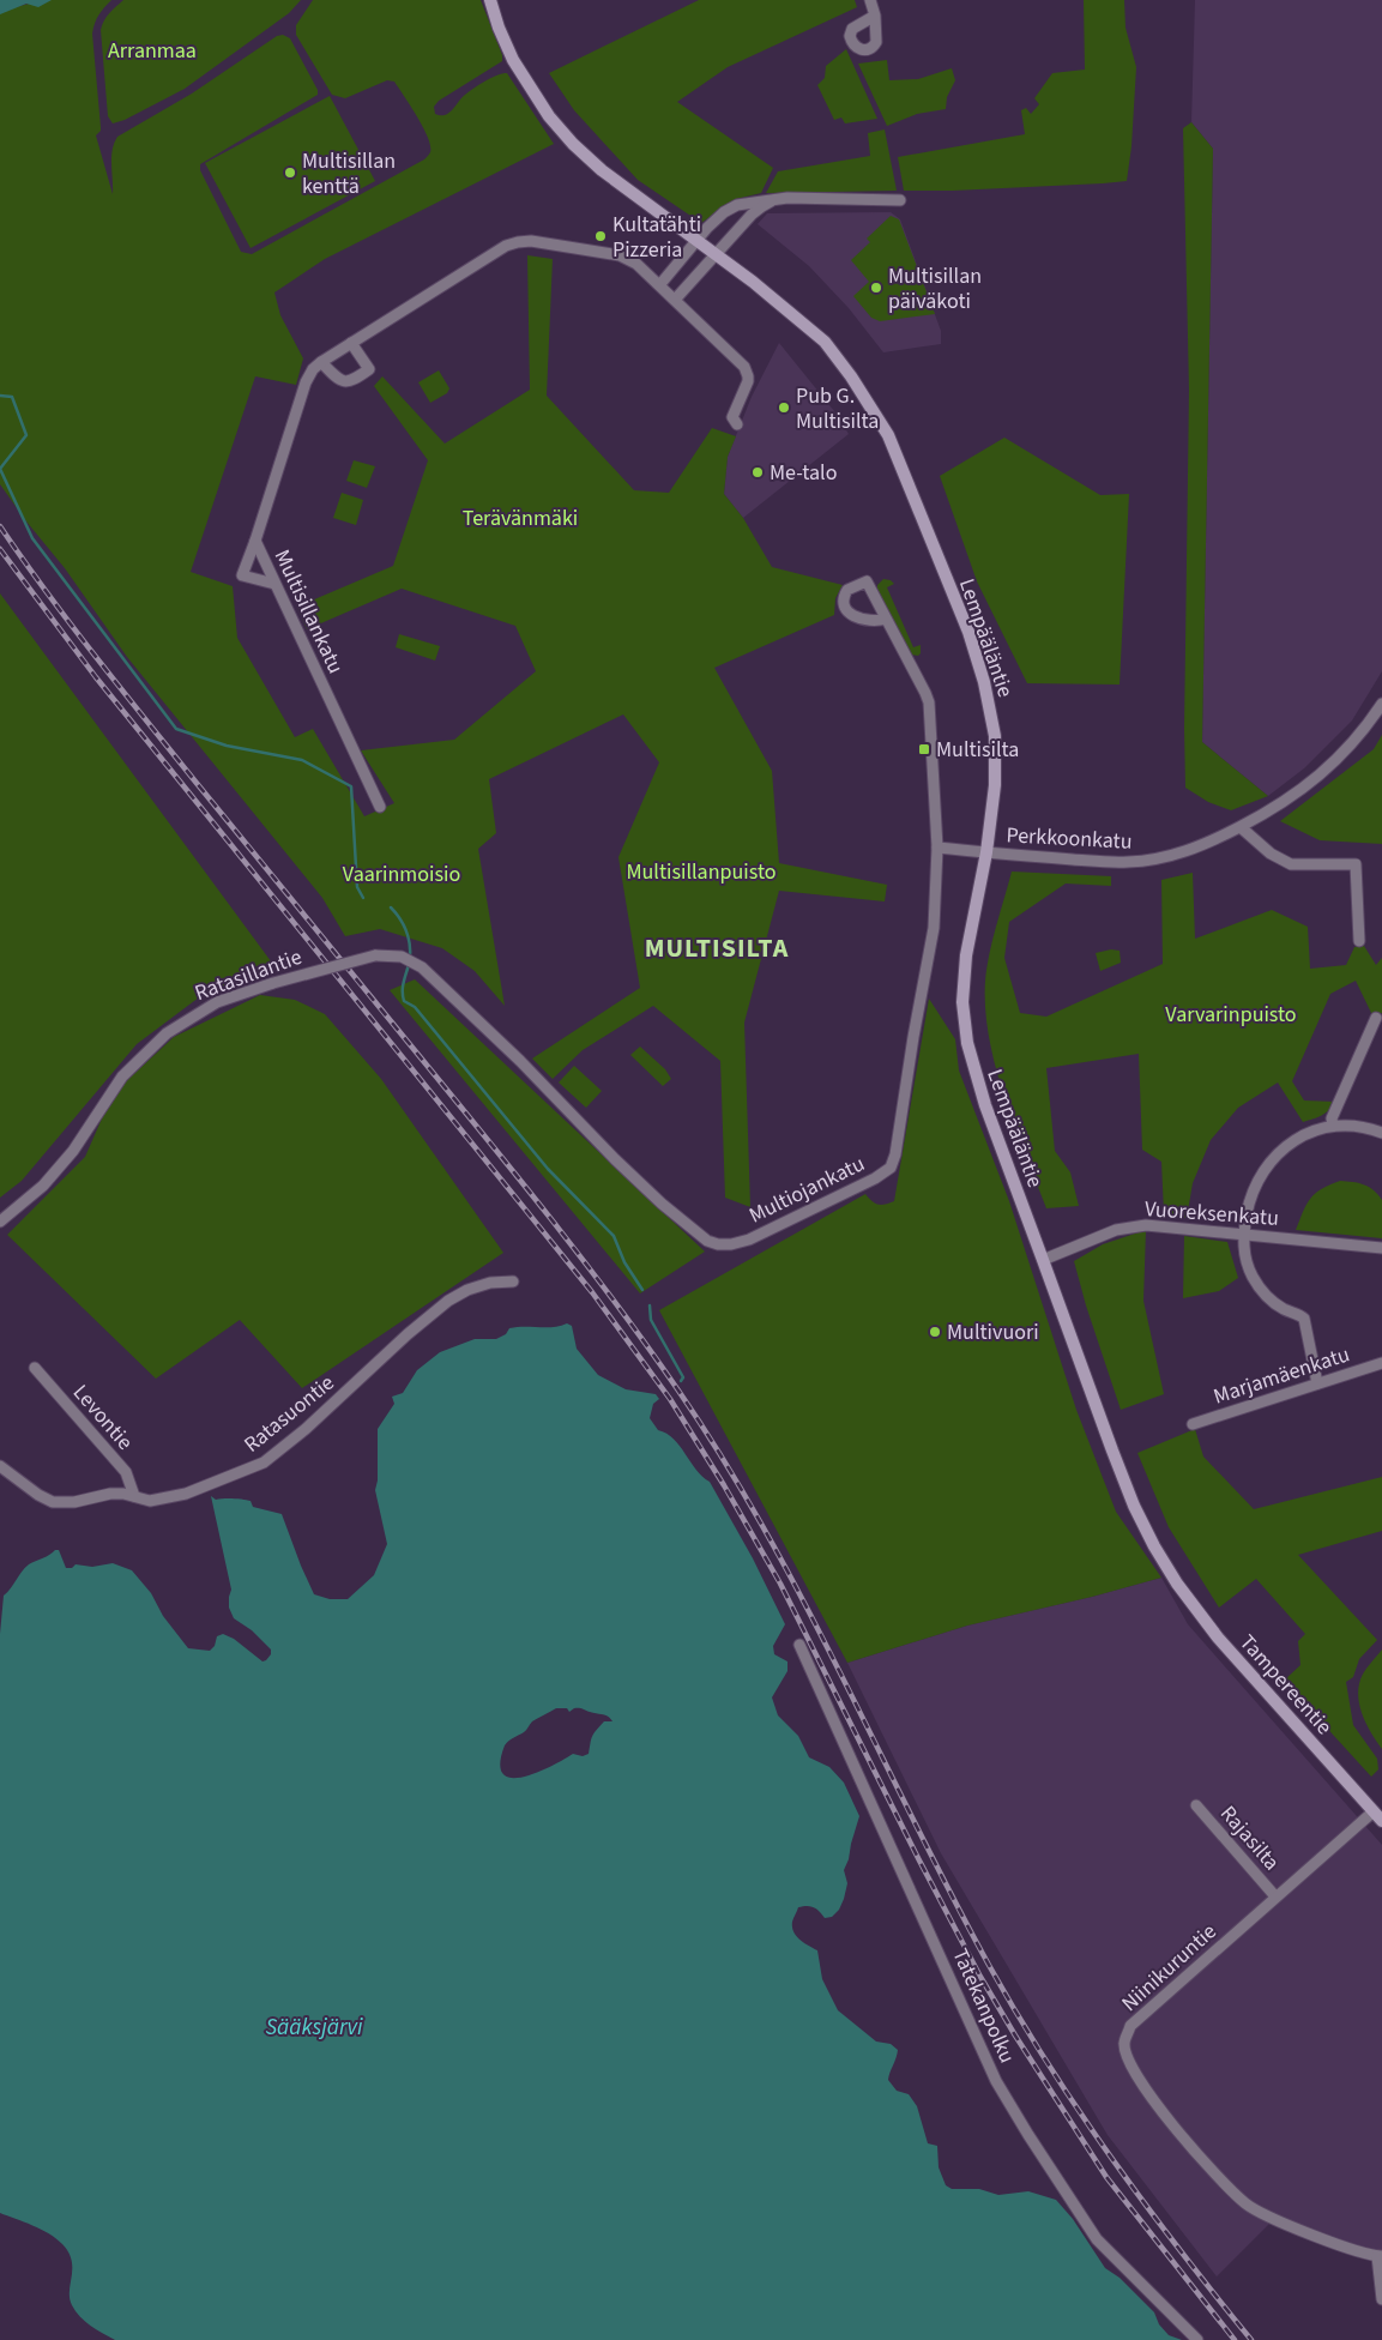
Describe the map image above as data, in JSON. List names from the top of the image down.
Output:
{
  "streets": {
    "main road": ["Lempääläntie", "Tampereentie"],
    "street": [
      "Multisillankatu",
      "Perkkoonkatu",
      "Ratasillantie",
      "Multiojankatu",
      "Vuoreksenkatu",
      "Marjamäenkatu",
      "Ratasuontie",
      "Levontie",
      "Rajasilta",
      "Niinikuruntie",
      "Tatekanpolku"
    ]
  },
  "crossings": [
    ["Lempääläntie", "Perkkoonkatu"],
    ["Lempääläntie", "Vuoreksenkatu"],
    ["Lempääläntie", "Tampereentie"],
    ["Ratasillantie", "Multiojankatu"],
    ["Ratasuontie", "Levontie"],
    ["Tampereentie", "Niinikuruntie"],
    ["Rajasilta", "Niinikuruntie"]
  ],
  "districts": ["MULTISILTA"],
  "water": ["Sääksjärvi"],
  "parks": [
    "Arranmaa",
    "Terävänmäki",
    "Multisillanpuisto",
    "Vaarinmoisio",
    "Varvarinpuisto"
  ],
  "places": {
    "other": [
      "Multisillan kenttä",
      "Kultatähti Pizzeria",
      "Multisillan päiväkoti",
      "Pub G. Multisilta",
      "Me-talo",
      "Multivuori"
    ],
    "transit": ["Multisilta"]
  }
}
